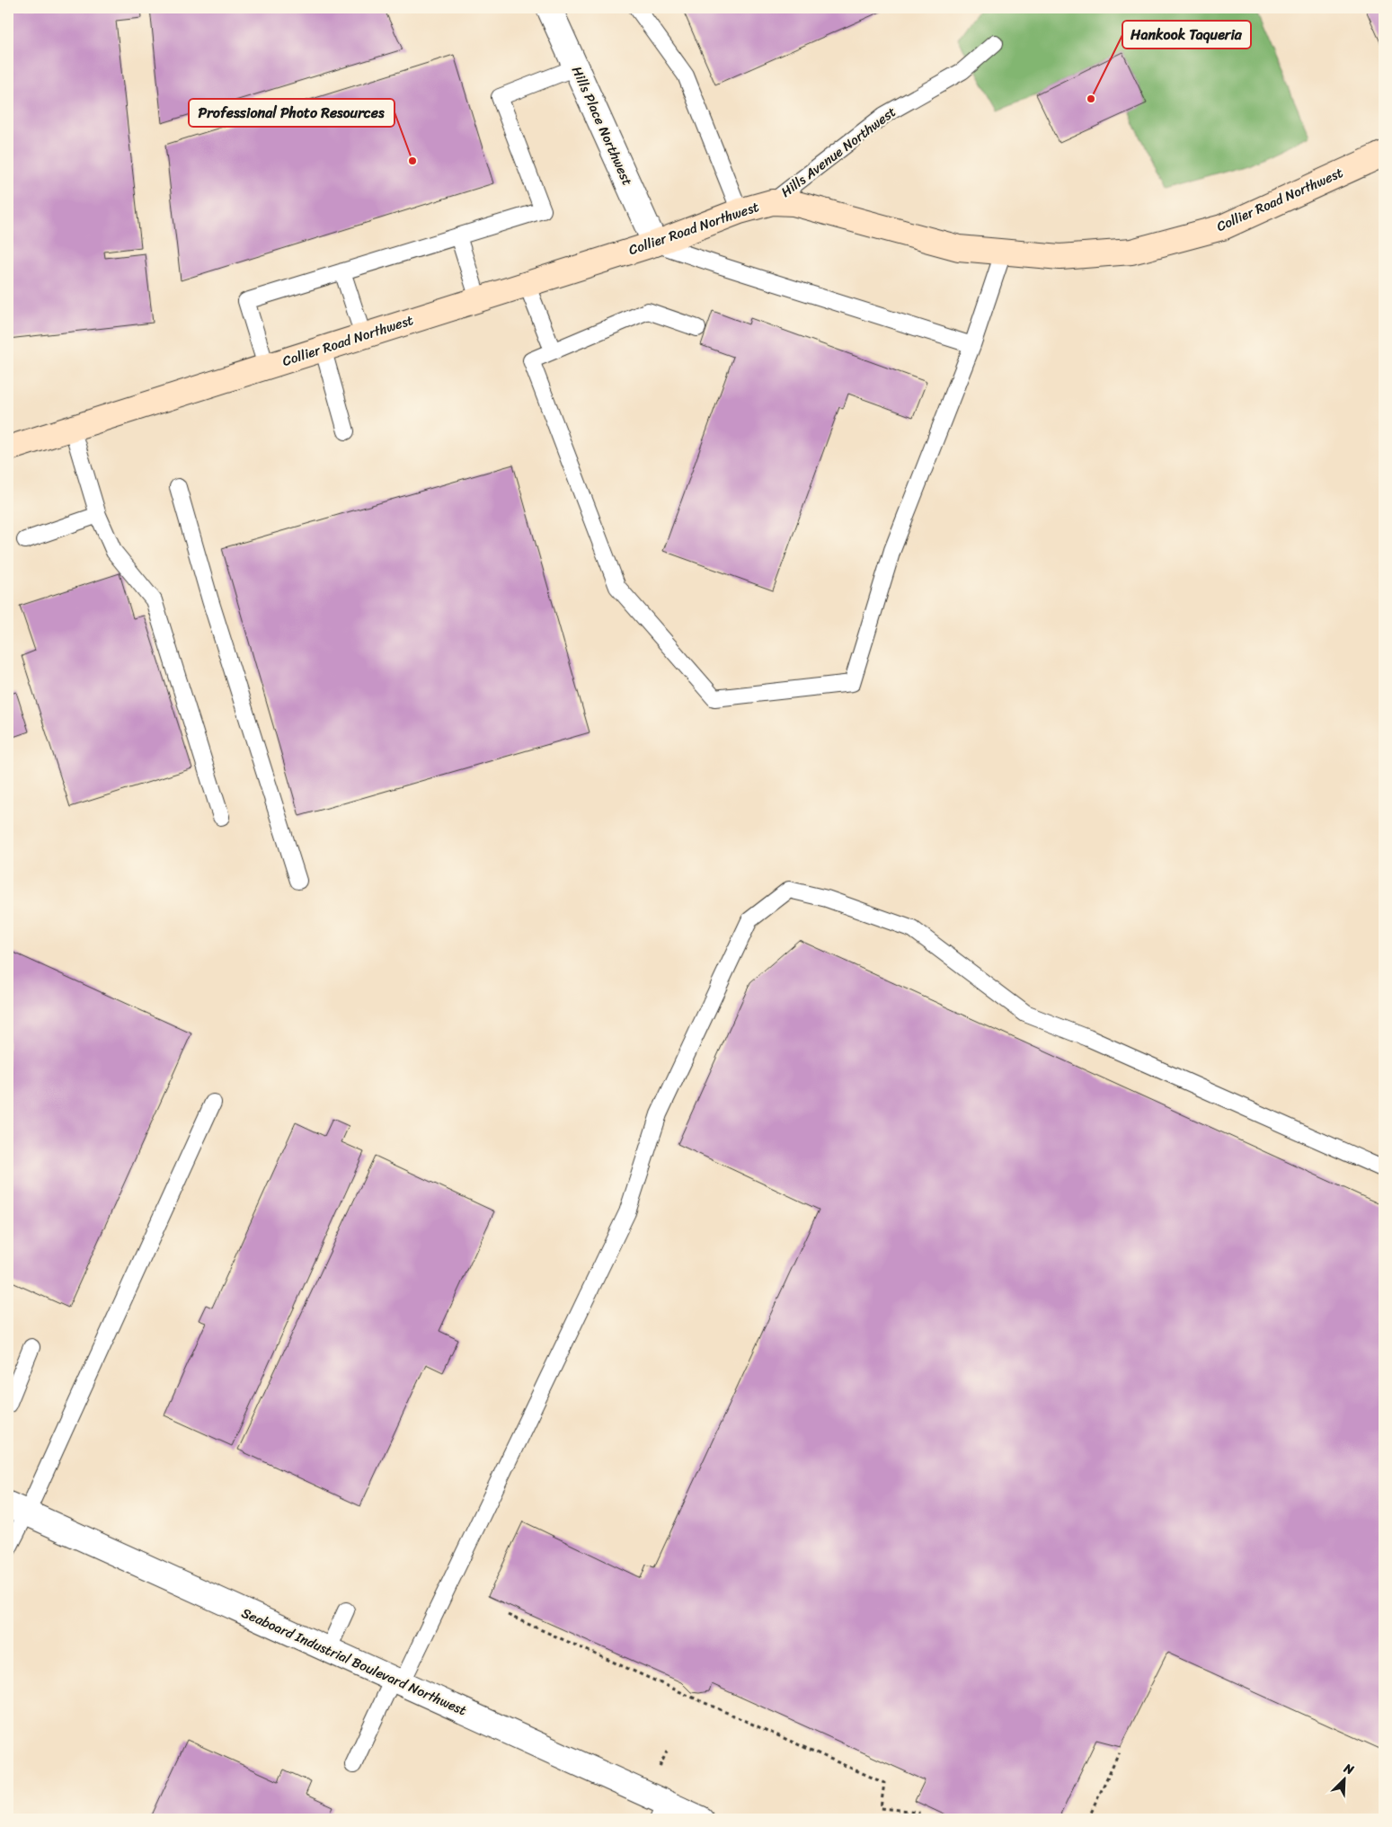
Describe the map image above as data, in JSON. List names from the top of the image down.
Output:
{
  "streets": {
    "street": ["Hills Place Northwest", "Collier Road Northwest", "Seaboard Industrial Boulevard Northwest"],
    "lane": ["Hills Avenue Northwest"]
  },
  "crossings": [
    ["Hills Place Northwest", "Collier Road Northwest"],
    ["Hills Avenue Northwest", "Collier Road Northwest"]
  ],
  "places": ["Hankook Taqueria", "Professional Photo Resources"],
  "north": "top right"
}
